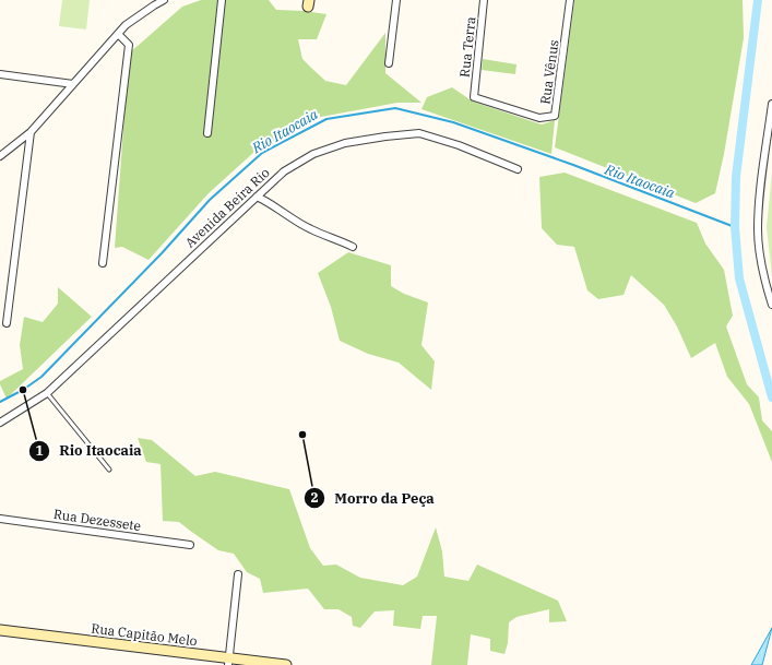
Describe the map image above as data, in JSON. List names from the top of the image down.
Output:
{
  "streets": {
    "main road": ["Rua Capitão Melo"],
    "street": [
      "Rua Terra",
      "Rua Vênus",
      "Avenida Beira Rio",
      "Rua Dezessete"
    ]
  },
  "crossings": [
    ["Rua Terra", "Rua Vênus"]
  ],
  "water": ["Rio Itaocaia"],
  "places": ["Rio Itaocaia", "Morro da Peça"]
}
